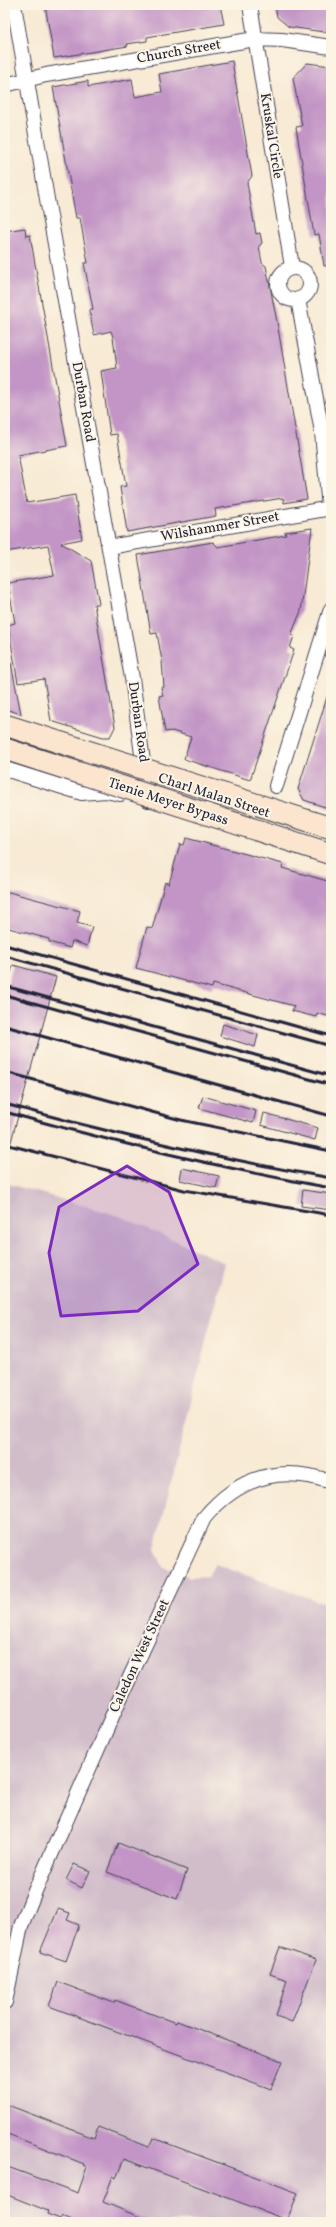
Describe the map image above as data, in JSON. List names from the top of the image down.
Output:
{
  "streets": {
    "main road": ["Tienie Meyer Bypass"],
    "street": [
      "Church Street",
      "Kruskal Circle",
      "Durban Road",
      "Wilshammer Street",
      "Charl Malan Street",
      "Caledon West Street"
    ]
  },
  "crossings": [
    ["Church Street", "Kruskal Circle"],
    ["Church Street", "Durban Road"],
    ["Durban Road", "Wilshammer Street"],
    ["Durban Road", "Charl Malan Street"],
    ["Charl Malan Street", "Tienie Meyer Bypass"]
  ]
}
